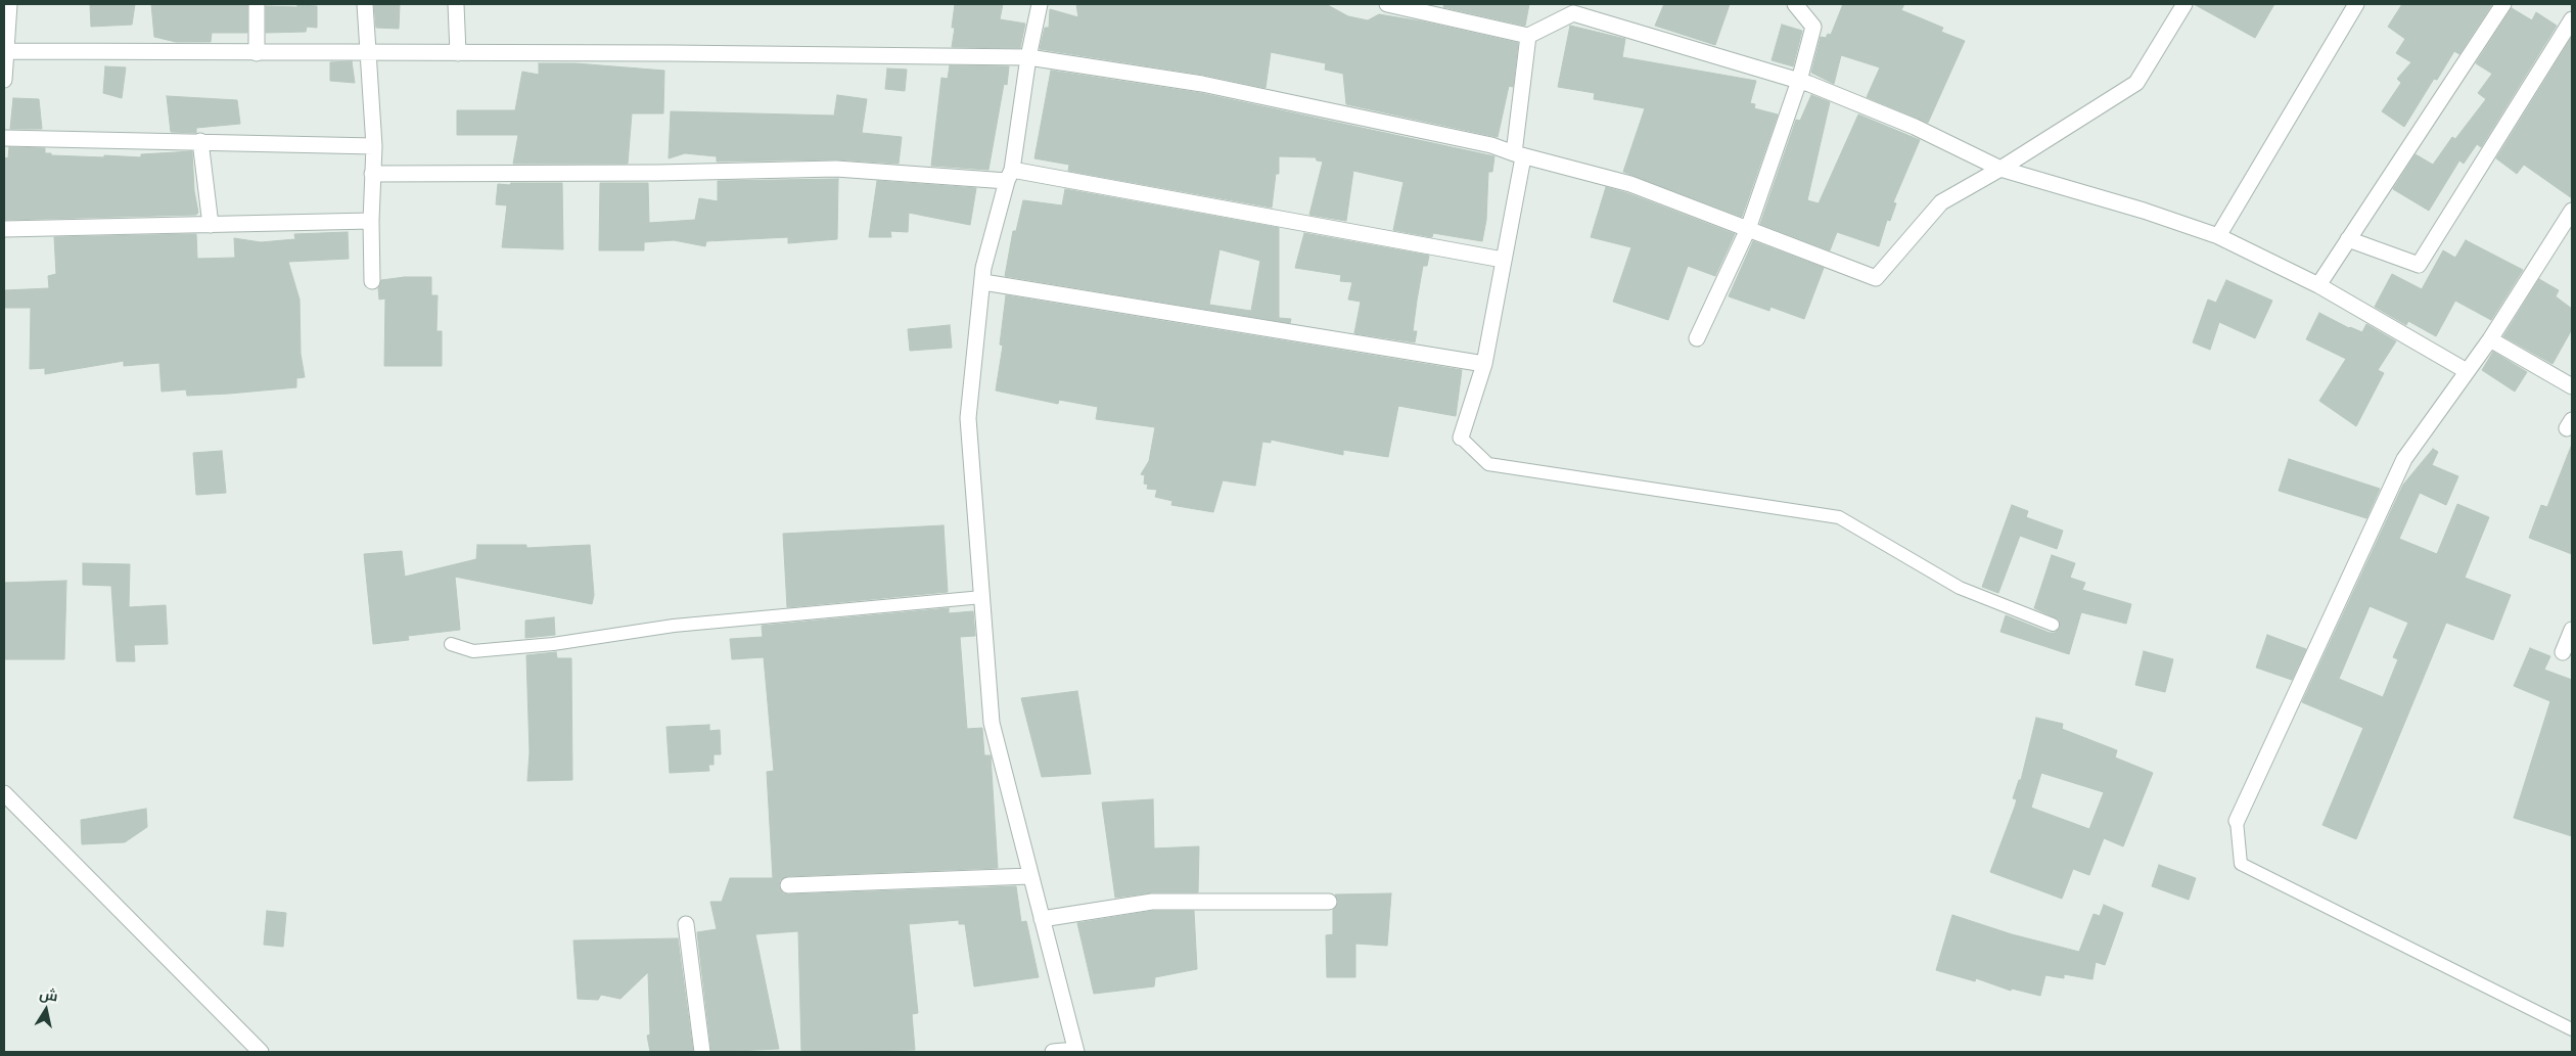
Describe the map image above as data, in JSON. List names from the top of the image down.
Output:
{
  "north": "top"
}
